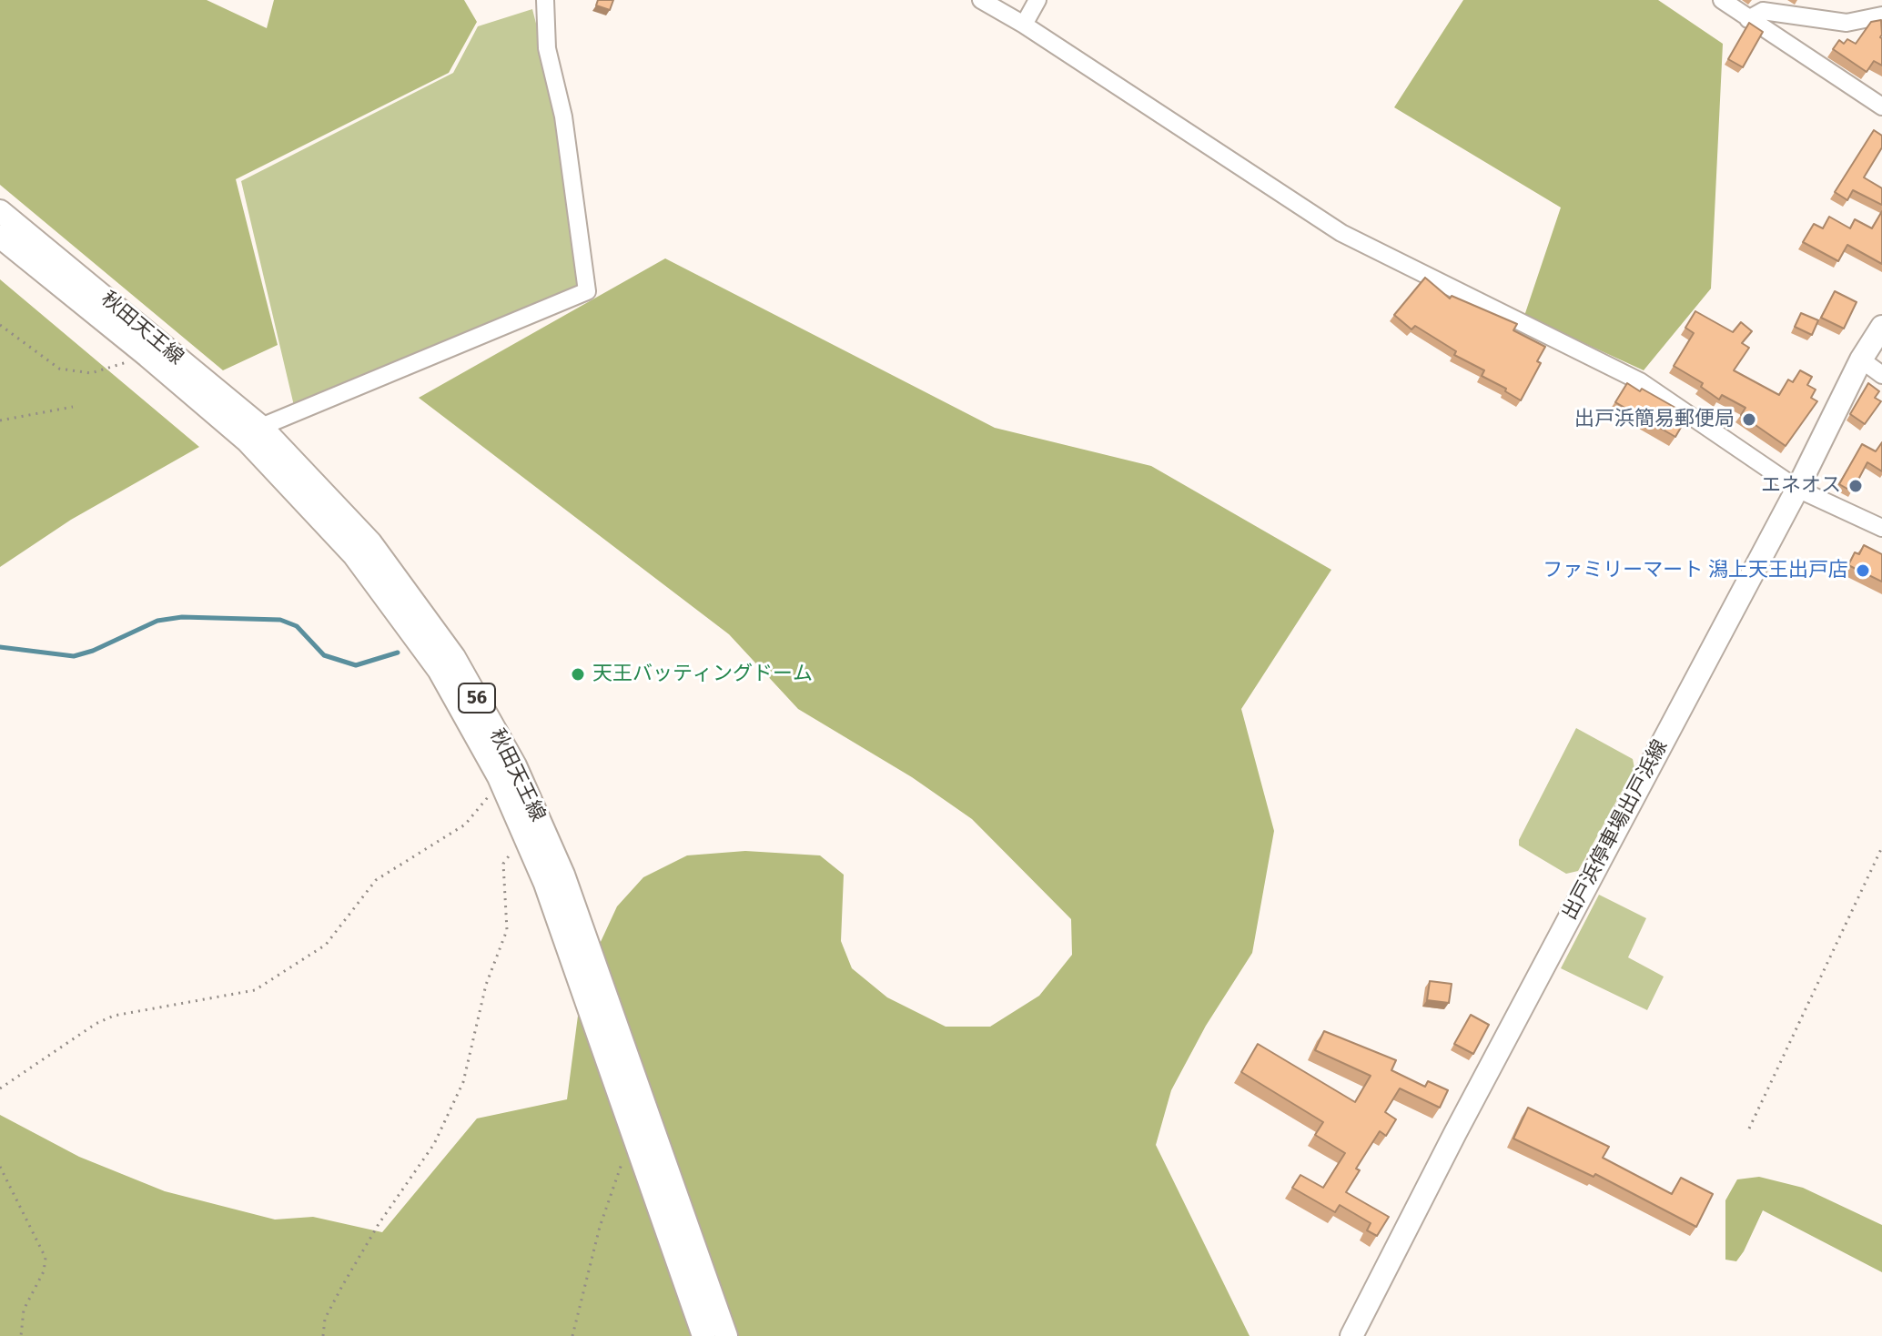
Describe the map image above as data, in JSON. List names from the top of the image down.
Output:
{
  "streets": {
    "main road": ["秋田天王線", "56", "出戸浜停車場出戸浜線"]
  },
  "places": [
    "出戸浜簡易郵便局",
    "エネオス",
    "ファミリーマート 潟上天王出戸店",
    "天王バッティングドーム"
  ]
}
